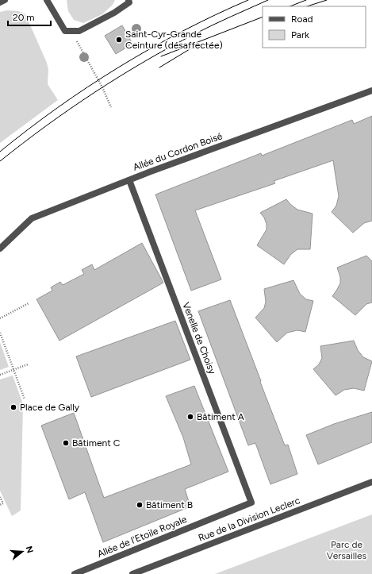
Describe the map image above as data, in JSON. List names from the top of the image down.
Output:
{
  "streets": {
    "street": [
      "Allée du Cordon Boisé",
      "Venelle de Choisy",
      "Rue de la Division Leclerc",
      "Allée de l'Etoile Royale"
    ]
  },
  "crossings": [
    ["Allée du Cordon Boisé", "Venelle de Choisy"],
    ["Venelle de Choisy", "Allée de l'Etoile Royale"]
  ],
  "parks": ["Parc de Versailles"],
  "places": [
    "Saint-Cyr-Grande Ceinture (désaffectée)",
    "Place de Gally",
    "Bâtiment A",
    "Bâtiment C",
    "Bâtiment B"
  ],
  "legend": ["Road", "Park"],
  "scale_bar": "20 m",
  "north": "right"
}
